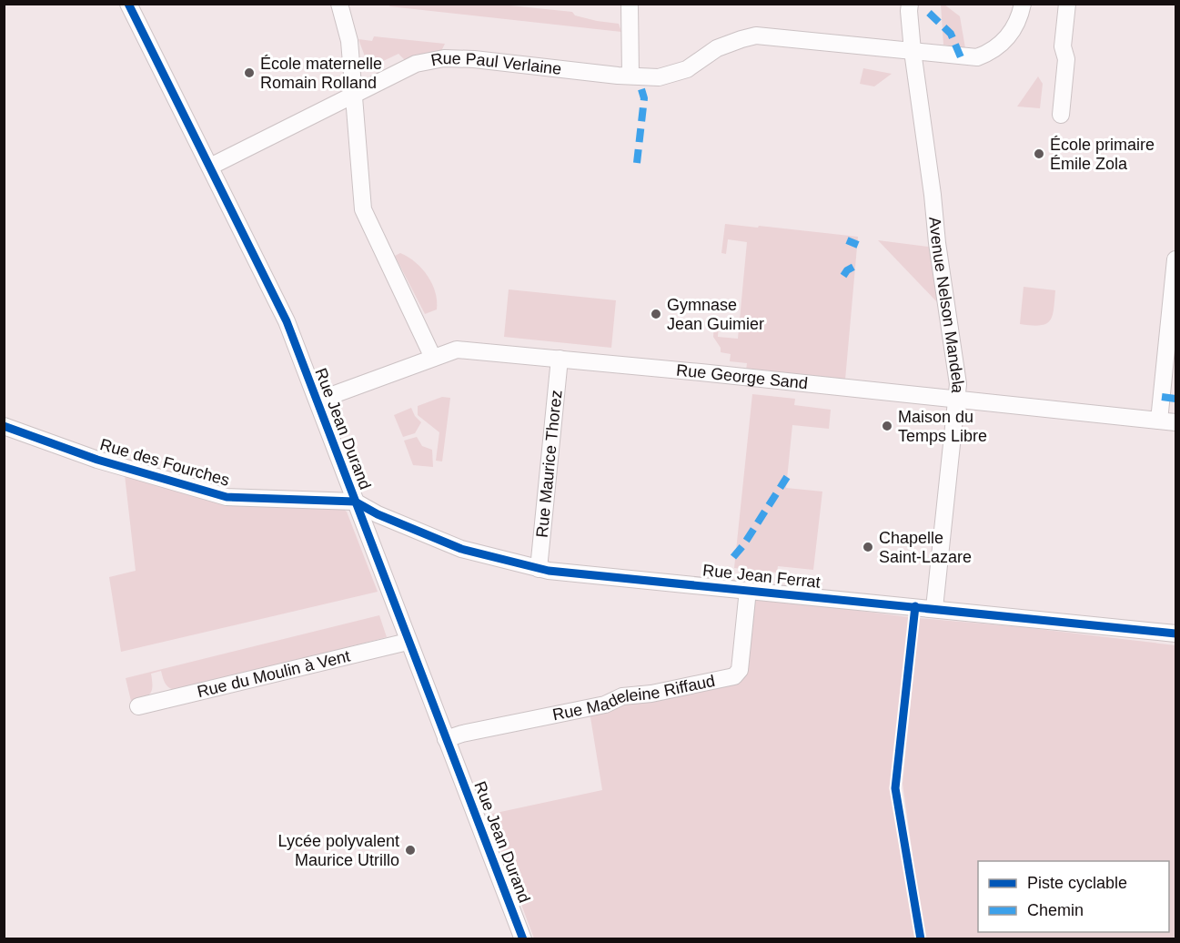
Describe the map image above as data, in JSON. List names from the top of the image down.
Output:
{
  "streets": {
    "street": [
      "Rue Paul Verlaine",
      "Avenue Nelson Mandela",
      "Rue George Sand",
      "Rue Jean Durand",
      "Rue des Fourches",
      "Rue Maurice Thorez",
      "Rue Jean Ferrat",
      "Rue du Moulin à Vent",
      "Rue Madeleine Riffaud"
    ]
  },
  "crossings": [
    ["Rue Paul Verlaine", "Avenue Nelson Mandela"],
    ["Rue Paul Verlaine", "Rue Jean Durand"],
    ["Avenue Nelson Mandela", "Rue George Sand"],
    ["Avenue Nelson Mandela", "Rue Jean Ferrat"],
    ["Rue George Sand", "Rue Jean Durand"],
    ["Rue George Sand", "Rue Maurice Thorez"],
    ["Rue Jean Durand", "Rue des Fourches"],
    ["Rue Jean Durand", "Rue Jean Ferrat"],
    ["Rue Jean Durand", "Rue du Moulin à Vent"],
    ["Rue Jean Durand", "Rue Madeleine Riffaud"],
    ["Rue des Fourches", "Rue Jean Ferrat"],
    ["Rue Maurice Thorez", "Rue Jean Ferrat"],
    ["Rue Jean Ferrat", "Rue Madeleine Riffaud"]
  ],
  "places": [
    "École maternelle Romain Rolland",
    "École primaire Émile Zola",
    "Gymnase Jean Guimier",
    "Maison du Temps Libre",
    "Chapelle Saint-Lazare",
    "Lycée polyvalent Maurice Utrillo"
  ],
  "legend": ["Piste cyclable", "Chemin"]
}
